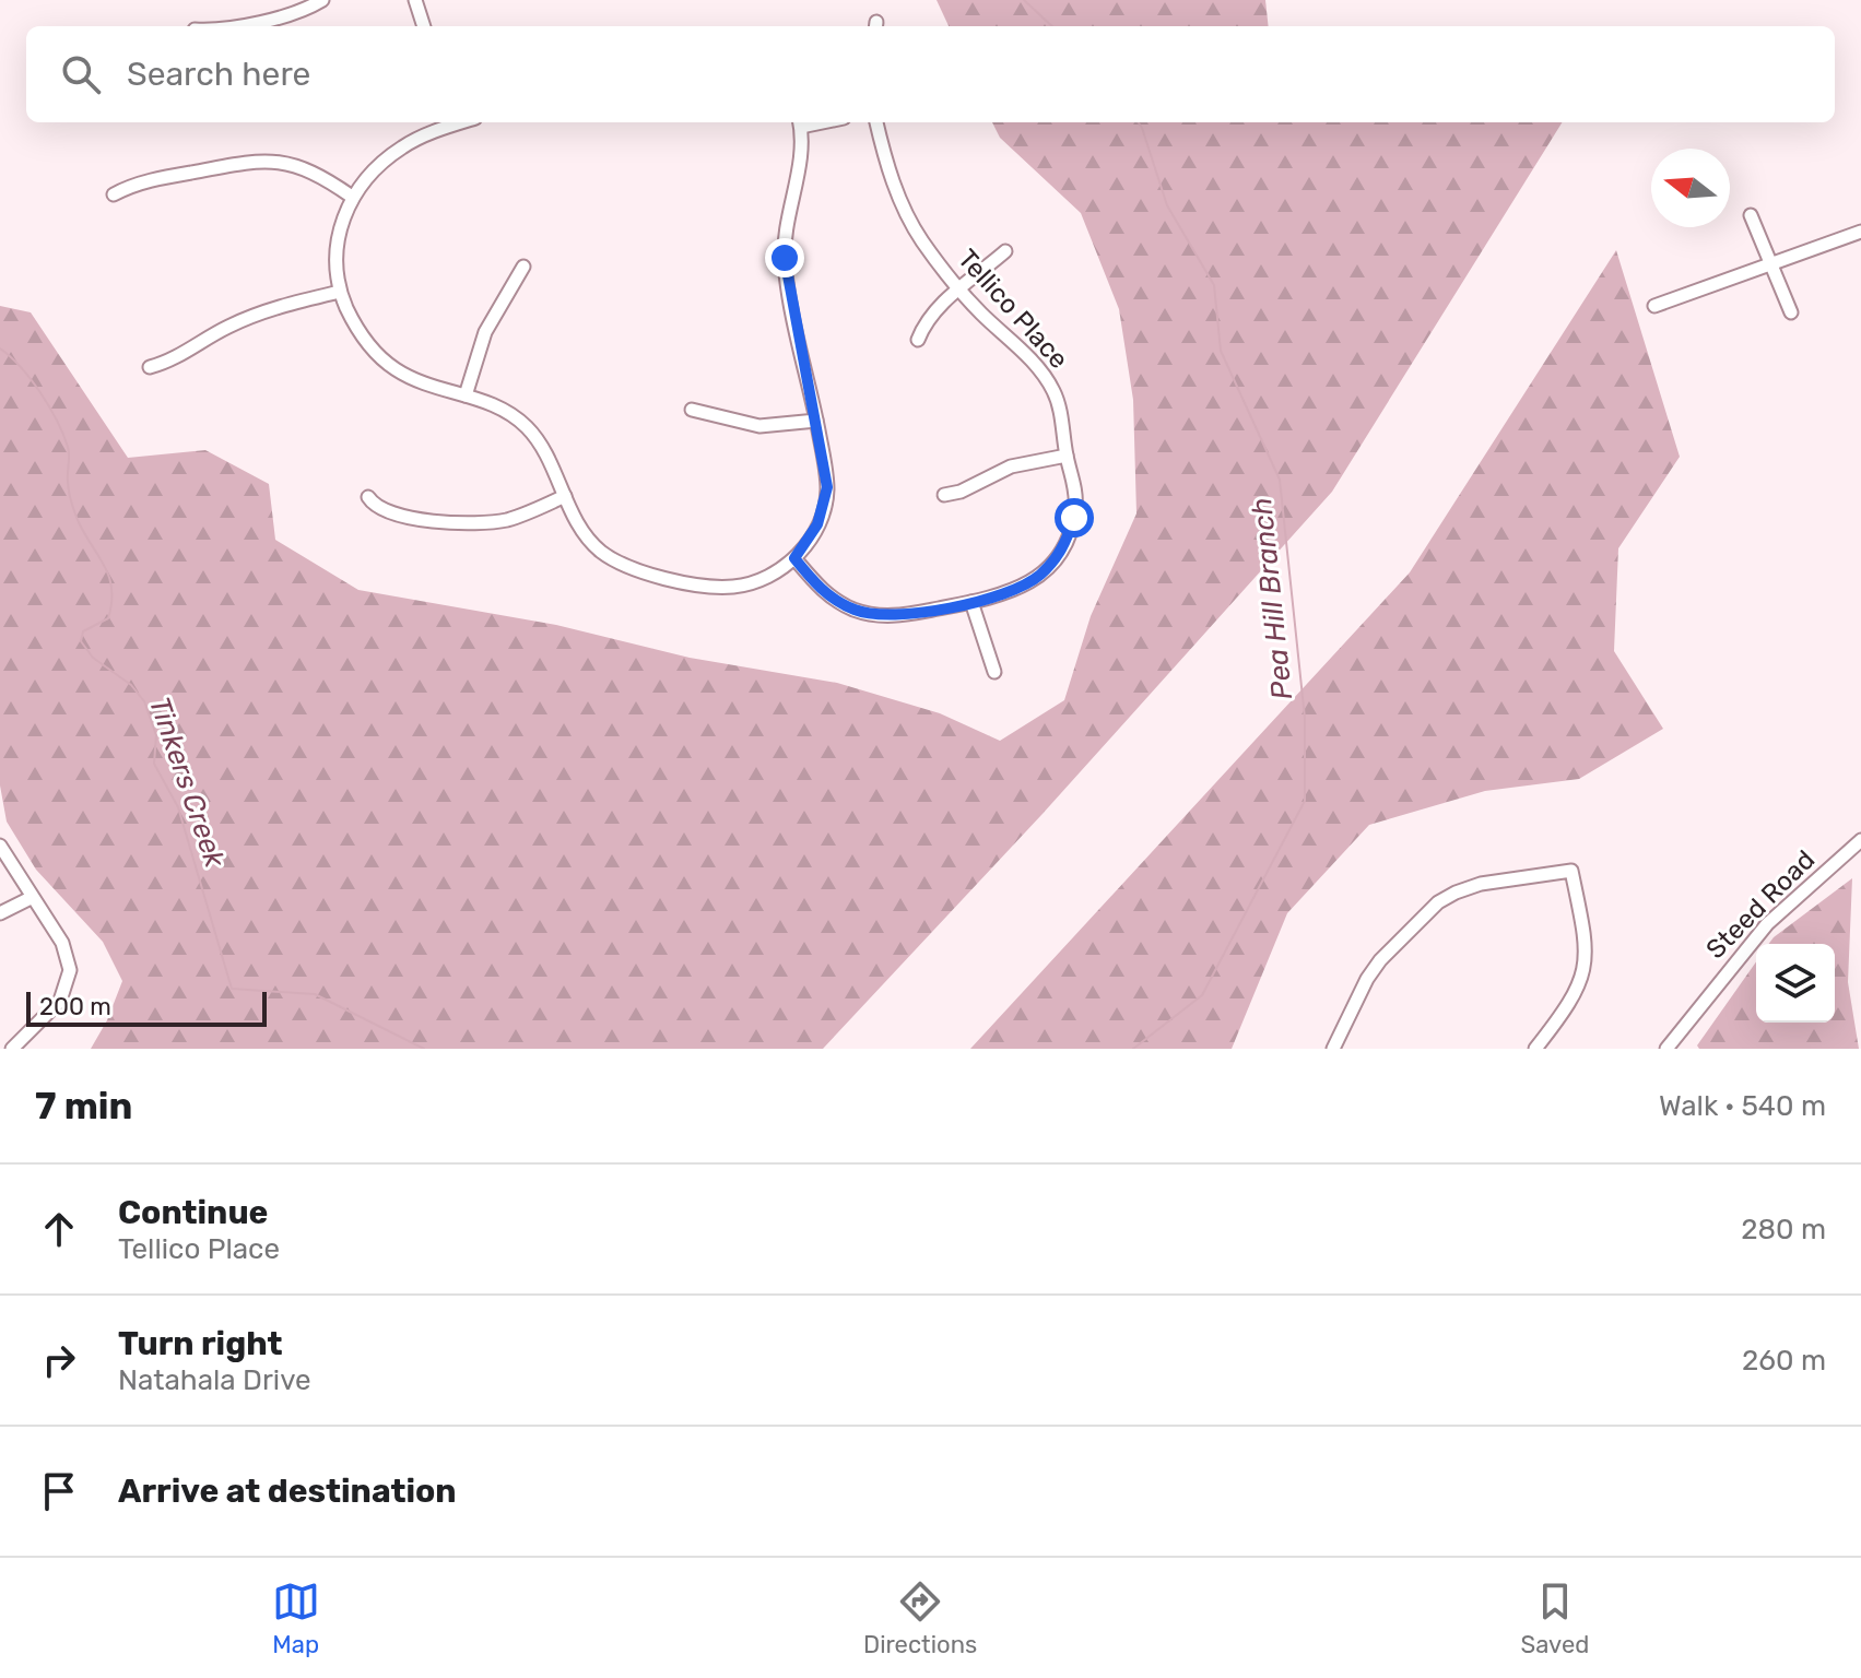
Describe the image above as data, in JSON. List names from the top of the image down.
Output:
{
  "streets": {
    "street": ["Tellico Place", "Steed Road"]
  },
  "water": ["Pea Hill Branch", "Tinkers Creek"],
  "scale_bar": "200 m",
  "north": "left",
  "page": {
    "search": "Search here",
    "scale": "200 m",
    "heading": ["7 min", "Walk · 540 m"],
    "list": [
      ["Continue", "Tellico Place", "280 m"],
      ["Turn right", "Natahala Drive", "260 m"],
      "Arrive at destination"
    ],
    "nav": ["Map", "Directions", "Saved"]
  }
}
